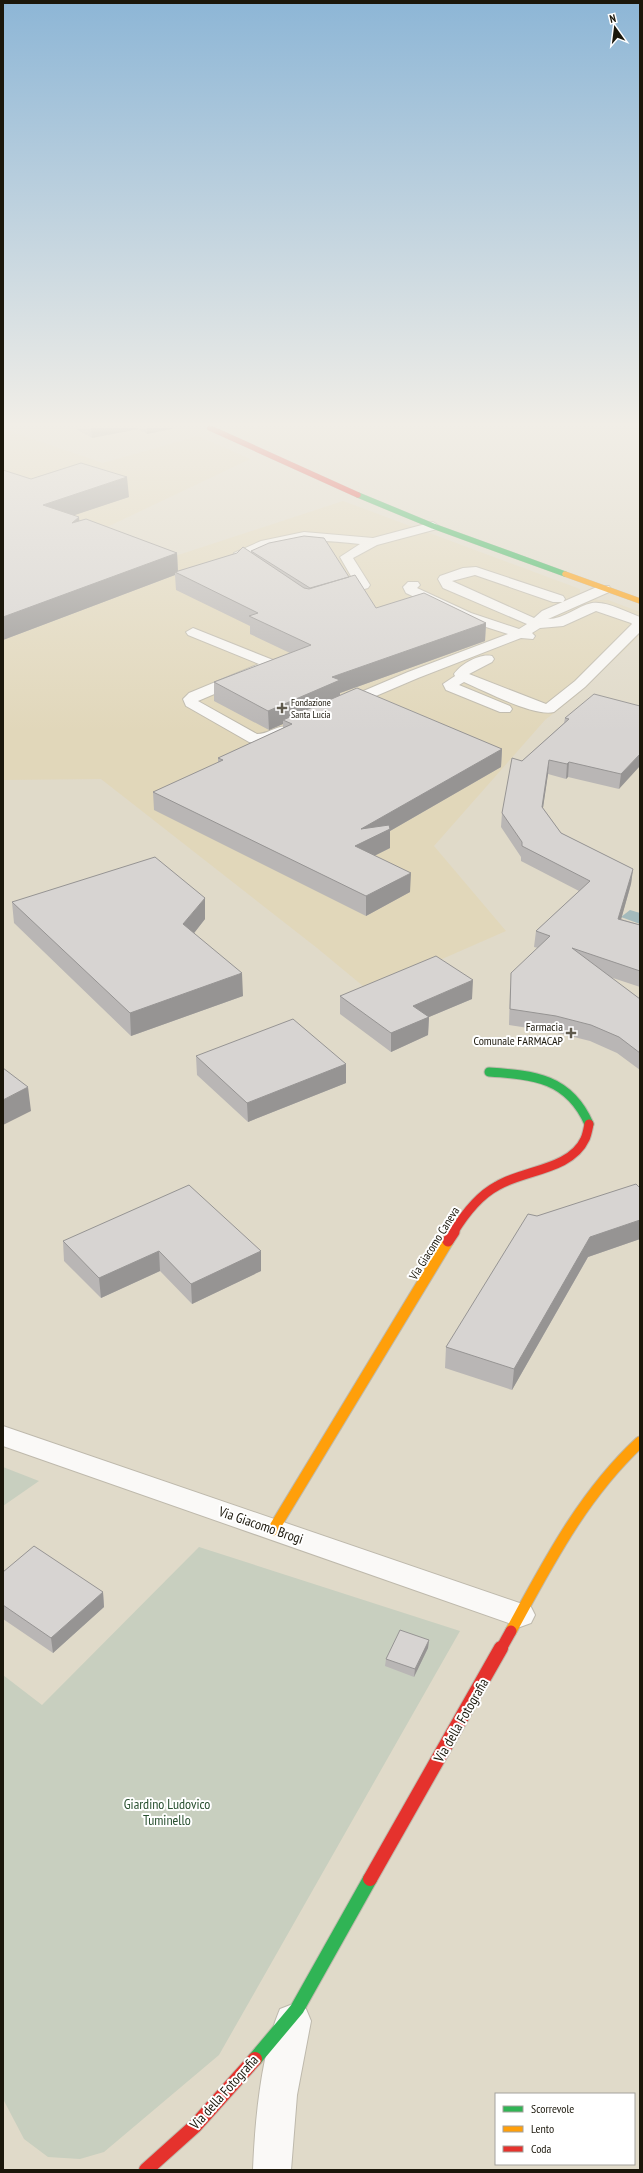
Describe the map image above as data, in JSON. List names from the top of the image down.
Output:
{
  "streets": {
    "street": ["Via Giacomo Caneva", "Via Giacomo Brogi", "Via della Fotografia"]
  },
  "crossings": [
    ["Via Giacomo Caneva", "Via Giacomo Brogi"],
    ["Via Giacomo Brogi", "Via della Fotografia"]
  ],
  "parks": ["Giardino Ludovico Tuminello"],
  "places": {
    "health": ["Fondazione Santa Lucia", "Farmacia Comunale FARMACAP"]
  },
  "legend": ["Scorrevole", "Lento", "Coda"],
  "north": "top"
}
